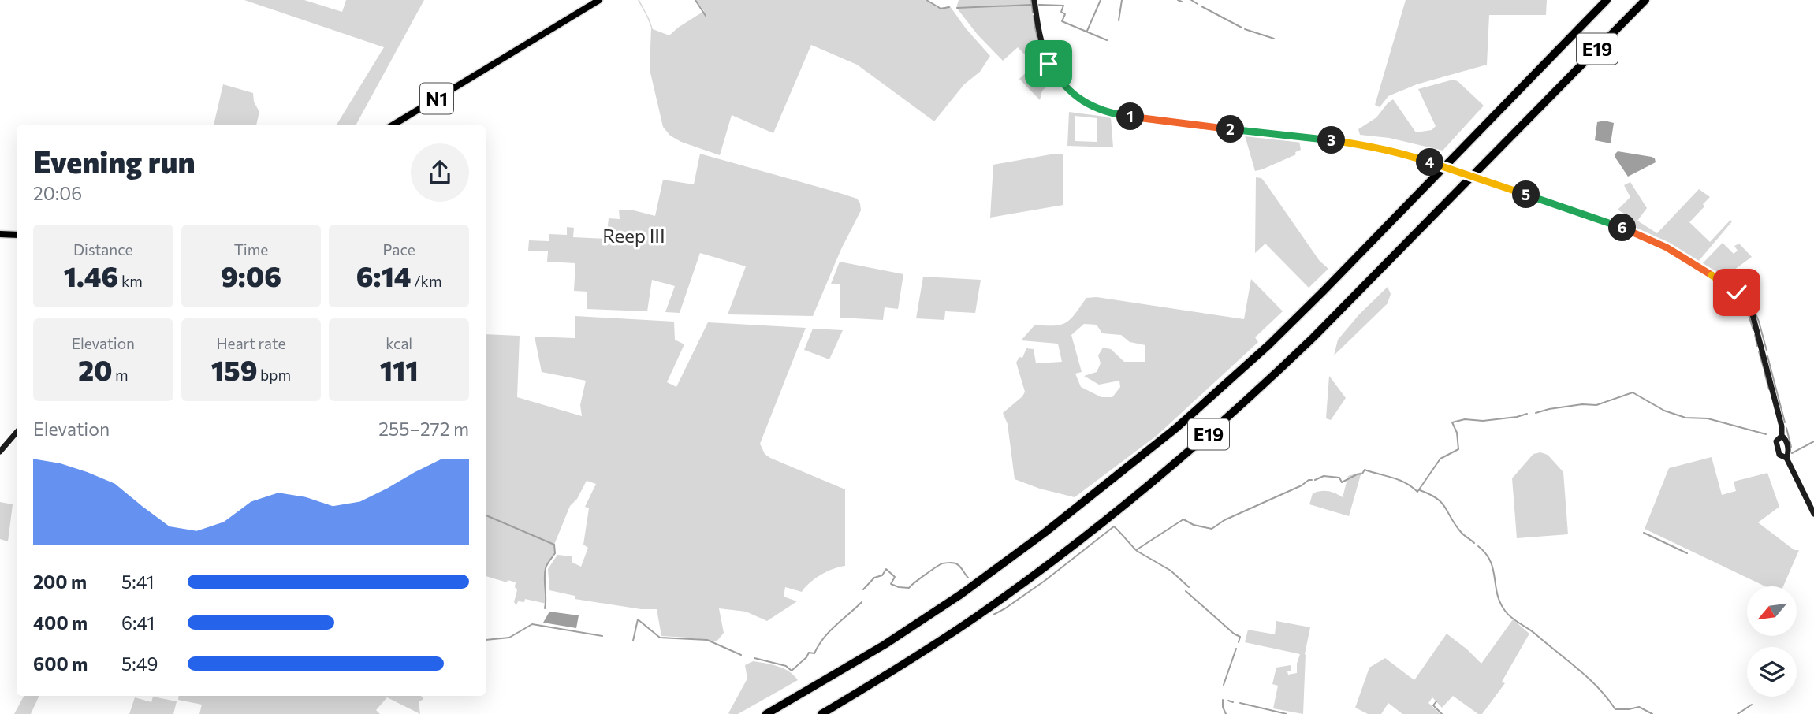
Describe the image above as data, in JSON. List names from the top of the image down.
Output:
{
  "streets": {
    "highway": ["E19"],
    "main road": ["N1"]
  },
  "parks": ["Reep III"],
  "north": "bottom left",
  "page": {
    "pins": [
      "1",
      "2",
      "3",
      "4",
      "5",
      "6"
    ],
    "heading": ["Evening run", "20:06"],
    "stats": [
      ["Distance", "1.46 km"],
      ["Time", "9:06"],
      ["Pace", "6:14 /km"],
      ["Elevation", "20 m"],
      ["Heart rate", "159 bpm"],
      ["kcal", "111"]
    ],
    "chart": ["Elevation", "255–272 m"],
    "list": [
      {
        "name": "200 m",
        "note": "5:41"
      },
      {
        "name": "400 m",
        "note": "6:41"
      },
      {
        "name": "600 m",
        "note": "5:49"
      }
    ]
  }
}
